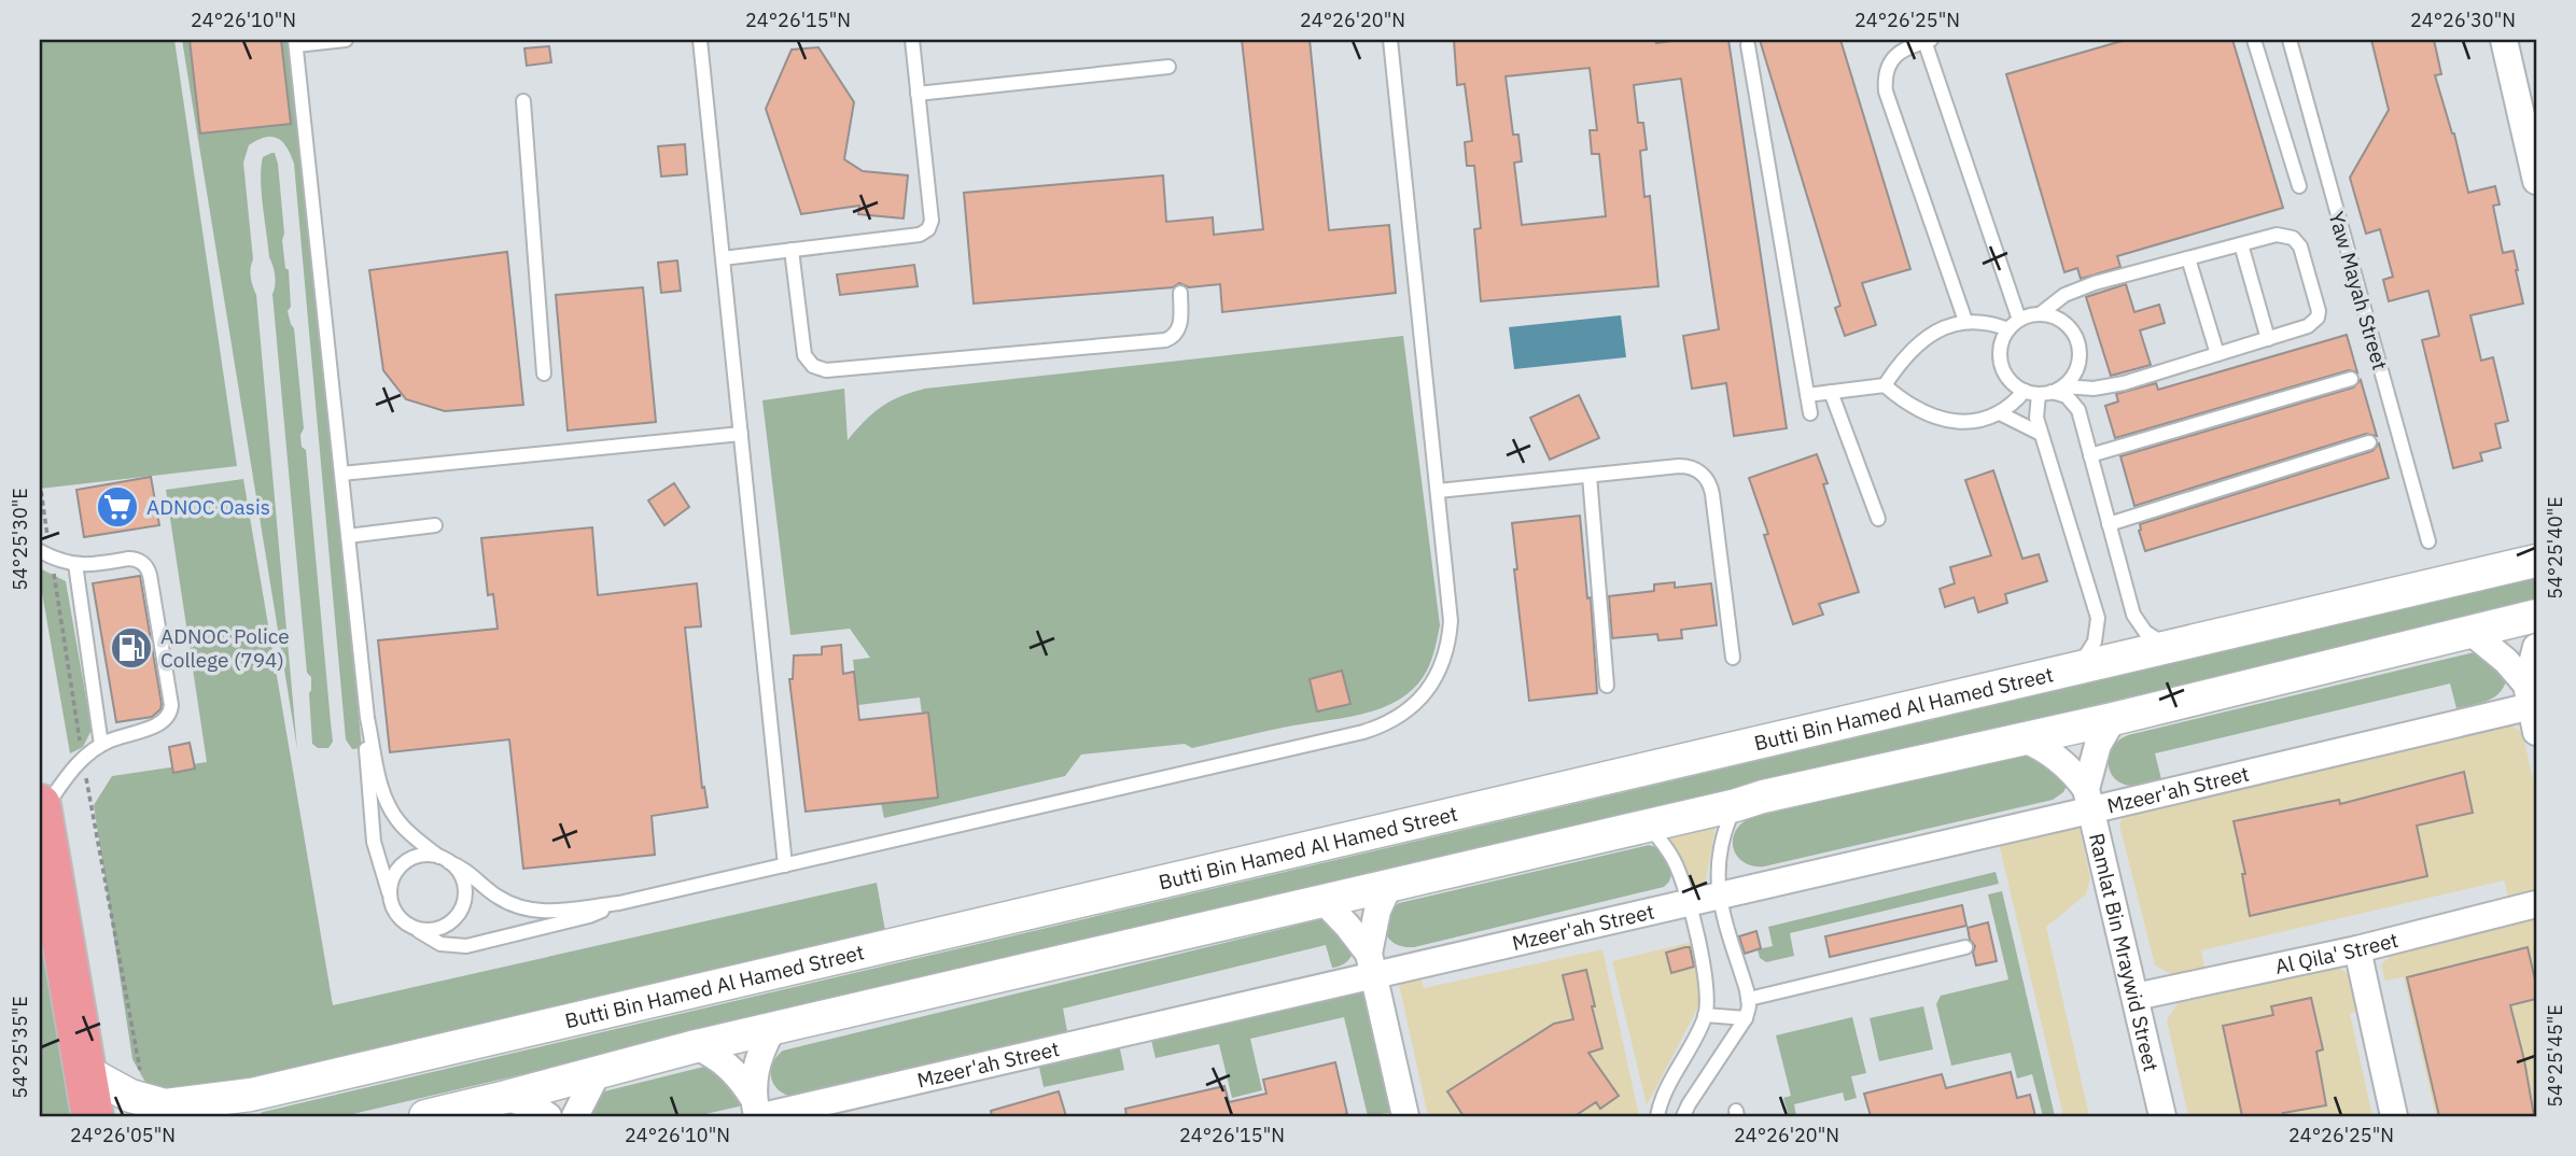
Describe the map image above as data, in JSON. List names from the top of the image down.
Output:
{
  "streets": {
    "street": [
      "Butti Bin Hamed Al Hamed Street",
      "Mzeer'ah Street",
      "Ramlat Bin Mraywid Street",
      "Al Qila' Street"
    ],
    "lane": ["Yaw Mayah Street"]
  },
  "crossings": [
    ["Mzeer'ah Street", "Ramlat Bin Mraywid Street"],
    ["Ramlat Bin Mraywid Street", "Al Qila' Street"]
  ],
  "places": {
    "supermarket": ["ADNOC Oasis"],
    "fuel station": ["ADNOC Police College (794)"]
  },
  "coordinates": [
    "24°26'10\"N",
    "24°26'15\"N",
    "24°26'20\"N",
    "24°26'25\"N",
    "24°26'30\"N",
    "54°25'30\"E",
    "54°25'40\"E",
    "54°25'35\"E",
    "54°25'45\"E",
    "24°26'05\"N"
  ]
}
